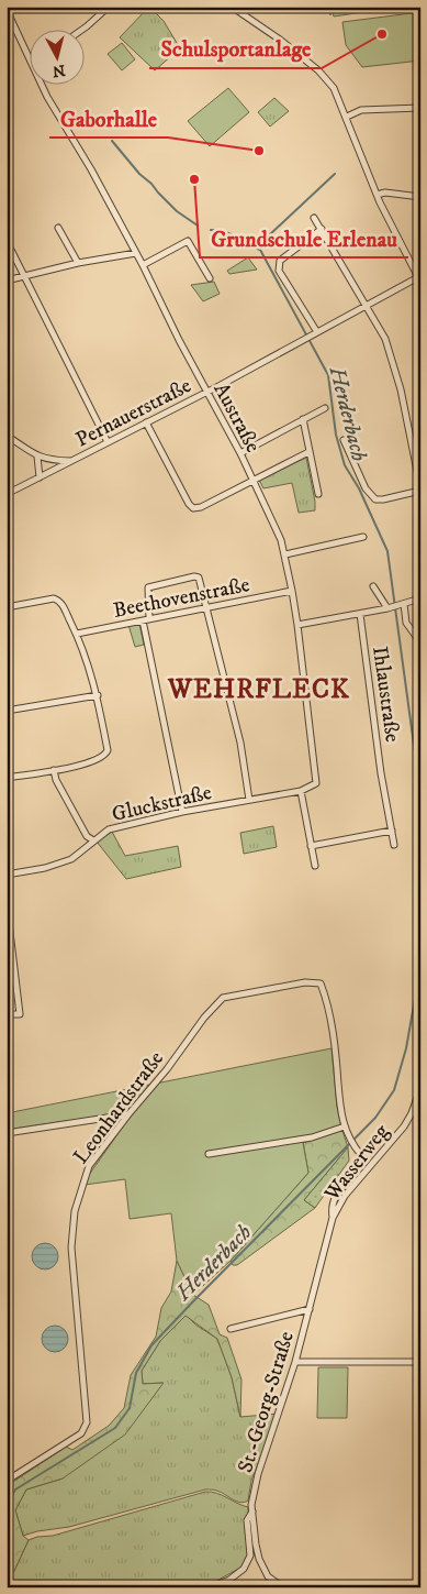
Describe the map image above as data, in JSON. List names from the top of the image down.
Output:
{
  "streets": {
    "street": [
      "Pernauerstraße",
      "Austraße",
      "Beethovenstraße",
      "Ihlaustraße",
      "Gluckstraße",
      "Leonhardstraße",
      "Wasserweg",
      "St.-Georg-Straße"
    ]
  },
  "crossings": [
    ["Pernauerstraße", "Austraße"],
    ["Austraße", "Beethovenstraße"],
    ["Austraße", "Gluckstraße"],
    ["Leonhardstraße", "Wasserweg"],
    ["Wasserweg", "St.-Georg-Straße"]
  ],
  "districts": ["WEHRFLECK"],
  "water": ["Herderbach"],
  "places": ["Schulsportanlage", "Gaborhalle", "Grundschule Erlenau"],
  "north": "bottom"
}
